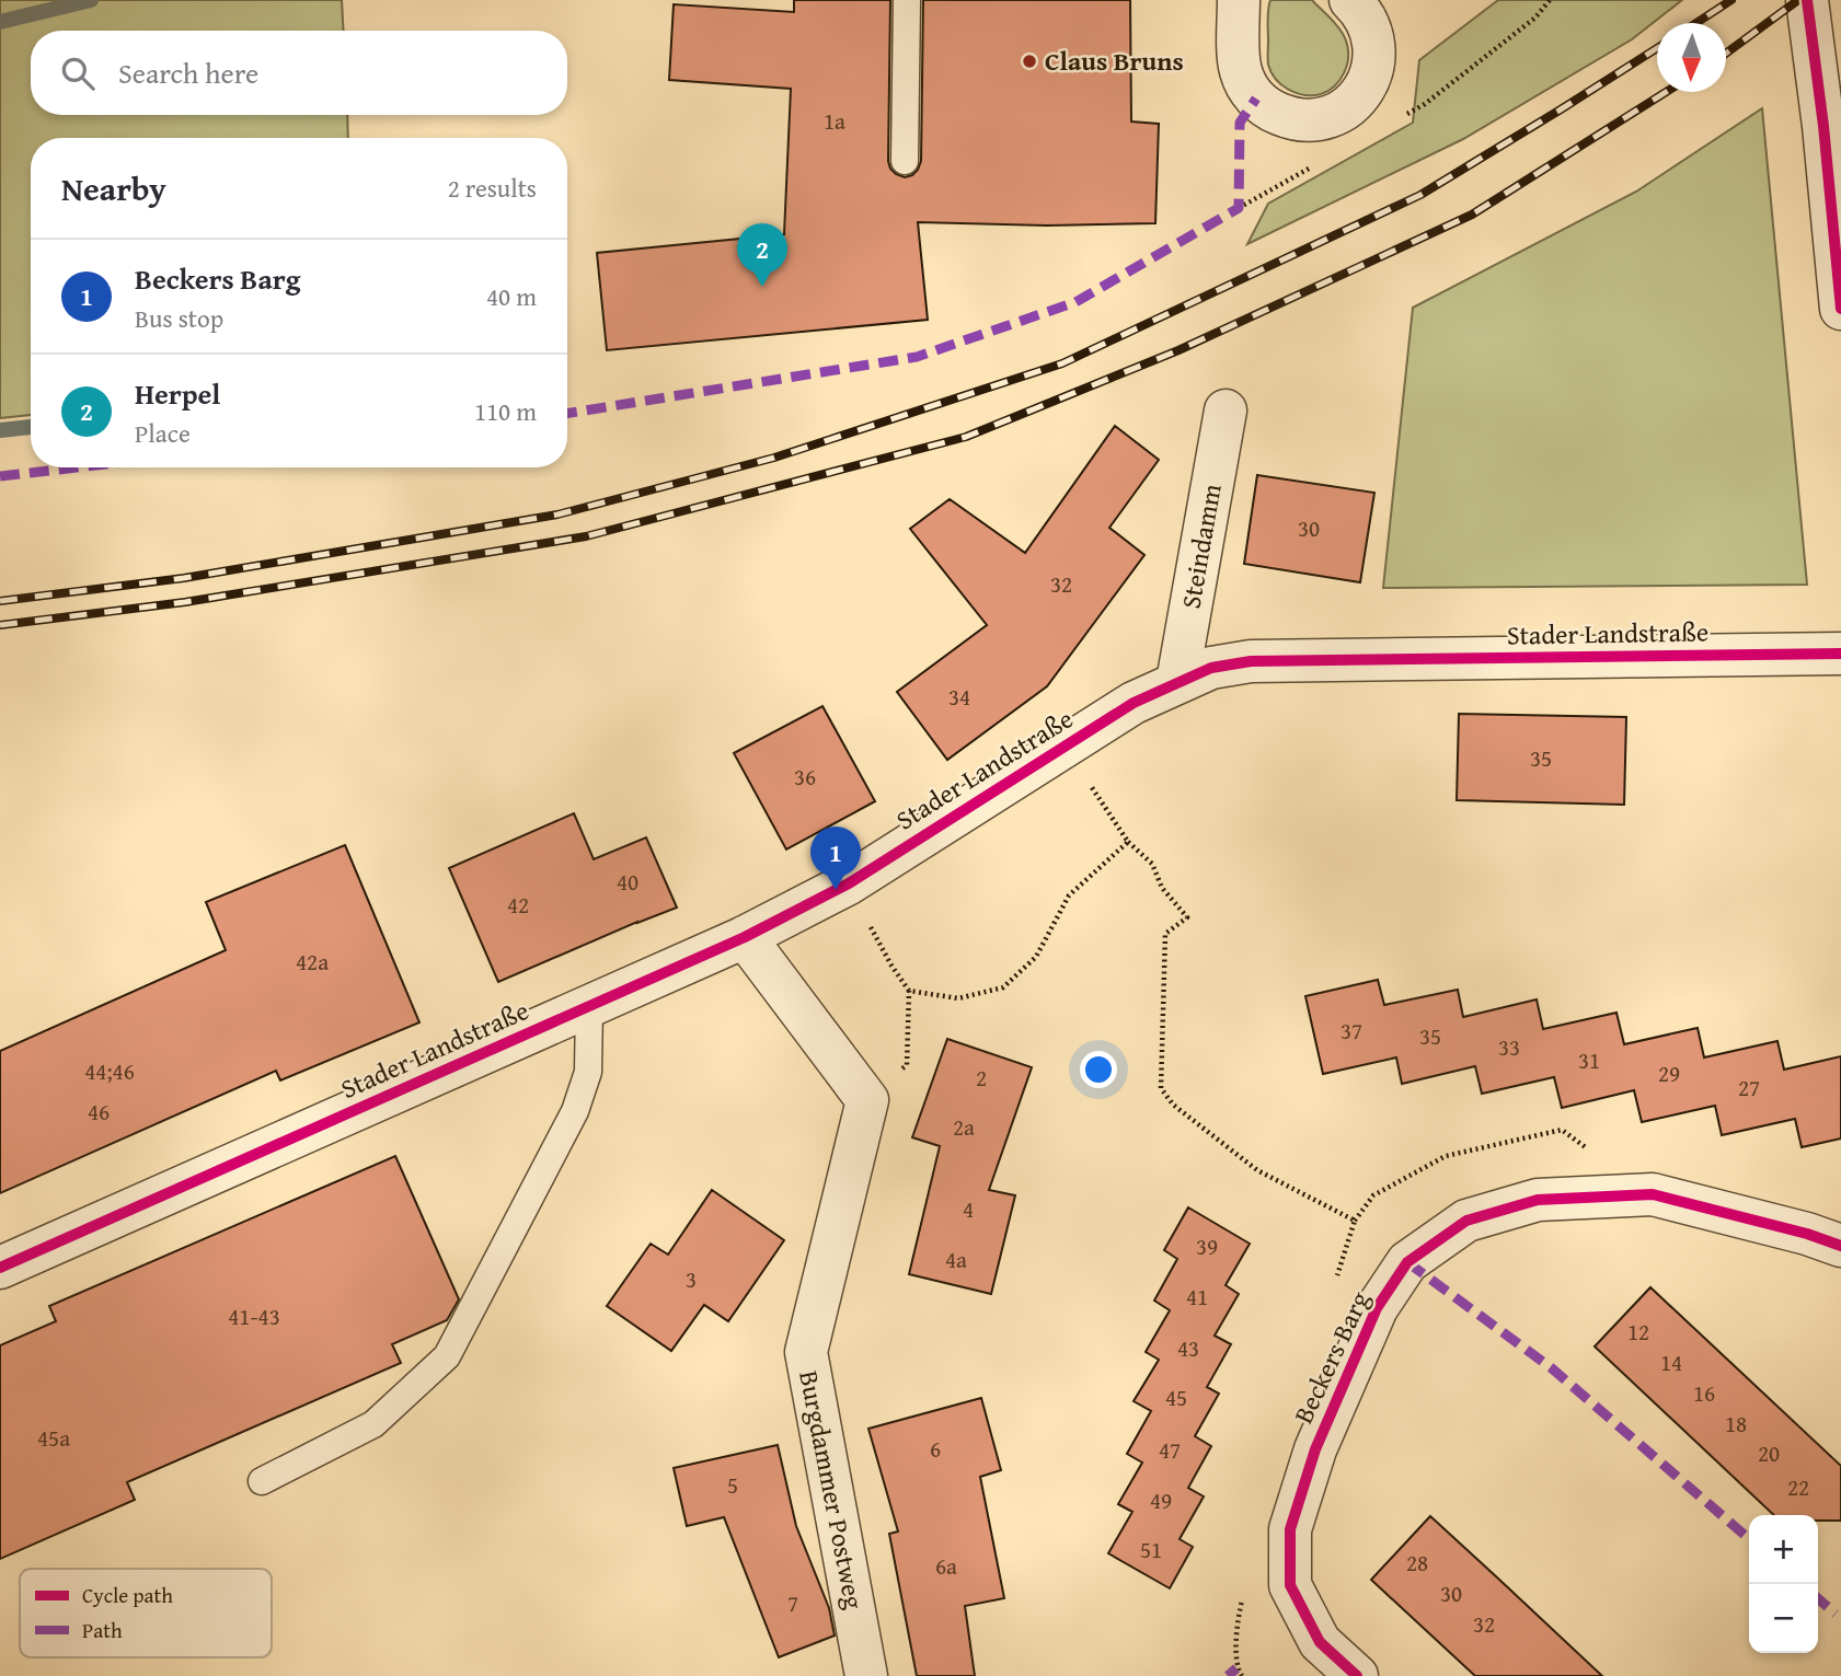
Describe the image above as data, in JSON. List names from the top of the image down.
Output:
{
  "streets": {
    "street": [
      "Steindamm",
      "Stader Landstraße",
      "Beckers Barg",
      "Burgdammer Postweg"
    ]
  },
  "crossings": [
    ["Steindamm", "Stader Landstraße"]
  ],
  "places": ["Claus Bruns"],
  "house_numbers": [
    "1a",
    "30",
    "32",
    "34",
    "35",
    "36",
    "40",
    "42",
    "42a",
    "37",
    "35",
    "33",
    "31",
    "44;46",
    "29",
    "2",
    "27",
    "46",
    "2a",
    "4",
    "39",
    "4a",
    "3",
    "41",
    "41-43",
    "12",
    "43",
    "14",
    "16",
    "45",
    "18",
    "45a",
    "6",
    "47",
    "20",
    "5",
    "22",
    "49",
    "51",
    "28",
    "6a",
    "30",
    "7",
    "32"
  ],
  "legend": ["Cycle path", "Path"],
  "north": "bottom",
  "page": {
    "search": "Search here",
    "heading": ["Nearby", "2 results"],
    "pins": ["2", "1"],
    "list": [
      {
        "mark": "1",
        "name": "Beckers Barg",
        "note": "Bus stop",
        "value": "40 m"
      },
      {
        "mark": "2",
        "name": "Herpel",
        "note": "Place",
        "value": "110 m"
      }
    ],
    "map_buttons": ["+", "−"]
  }
}
